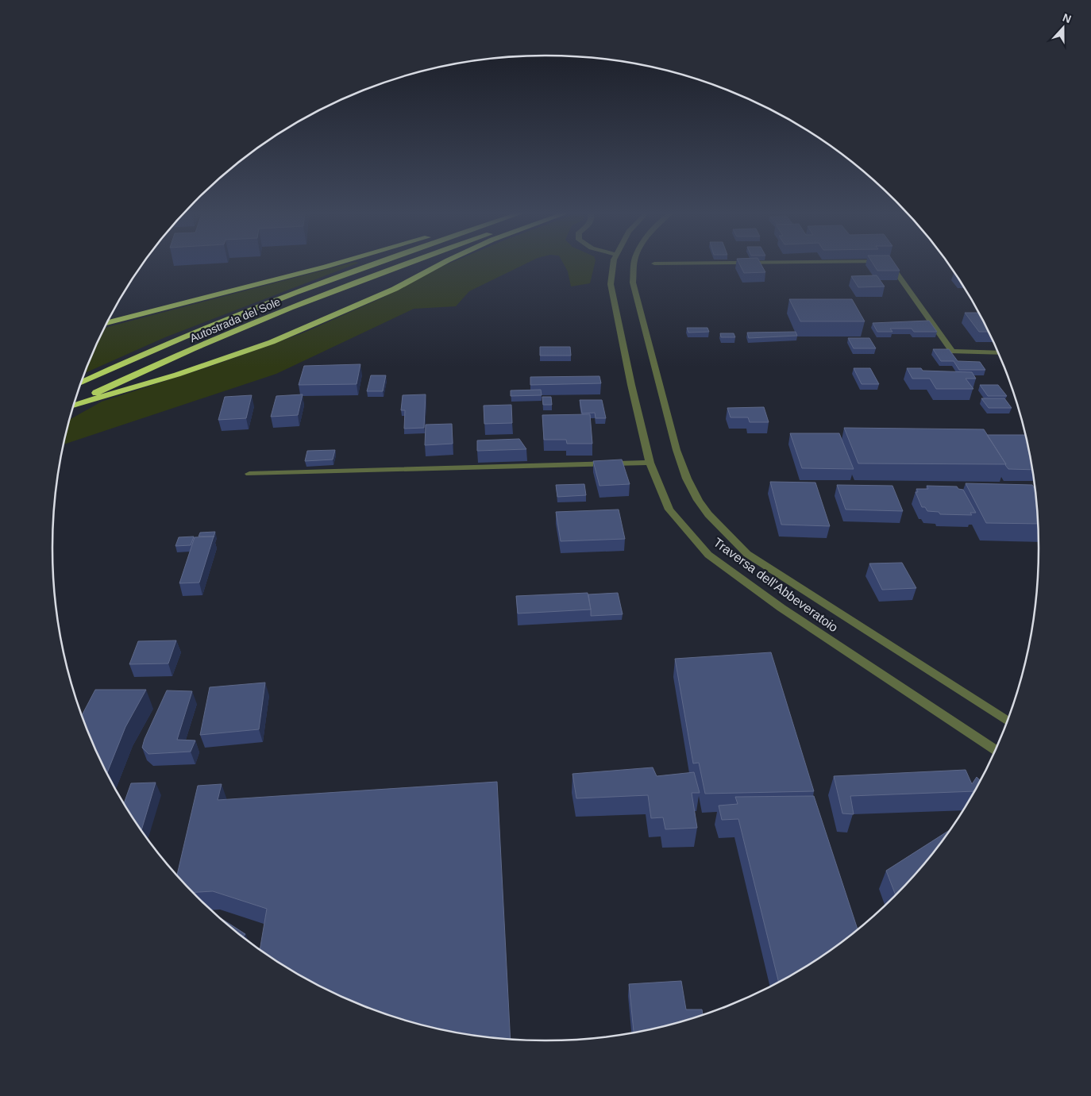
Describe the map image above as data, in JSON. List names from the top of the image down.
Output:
{
  "streets": {
    "highway": ["Autostrada del Sole"],
    "street": ["Traversa dell'Abbeveratoio"]
  },
  "north": "top"
}
